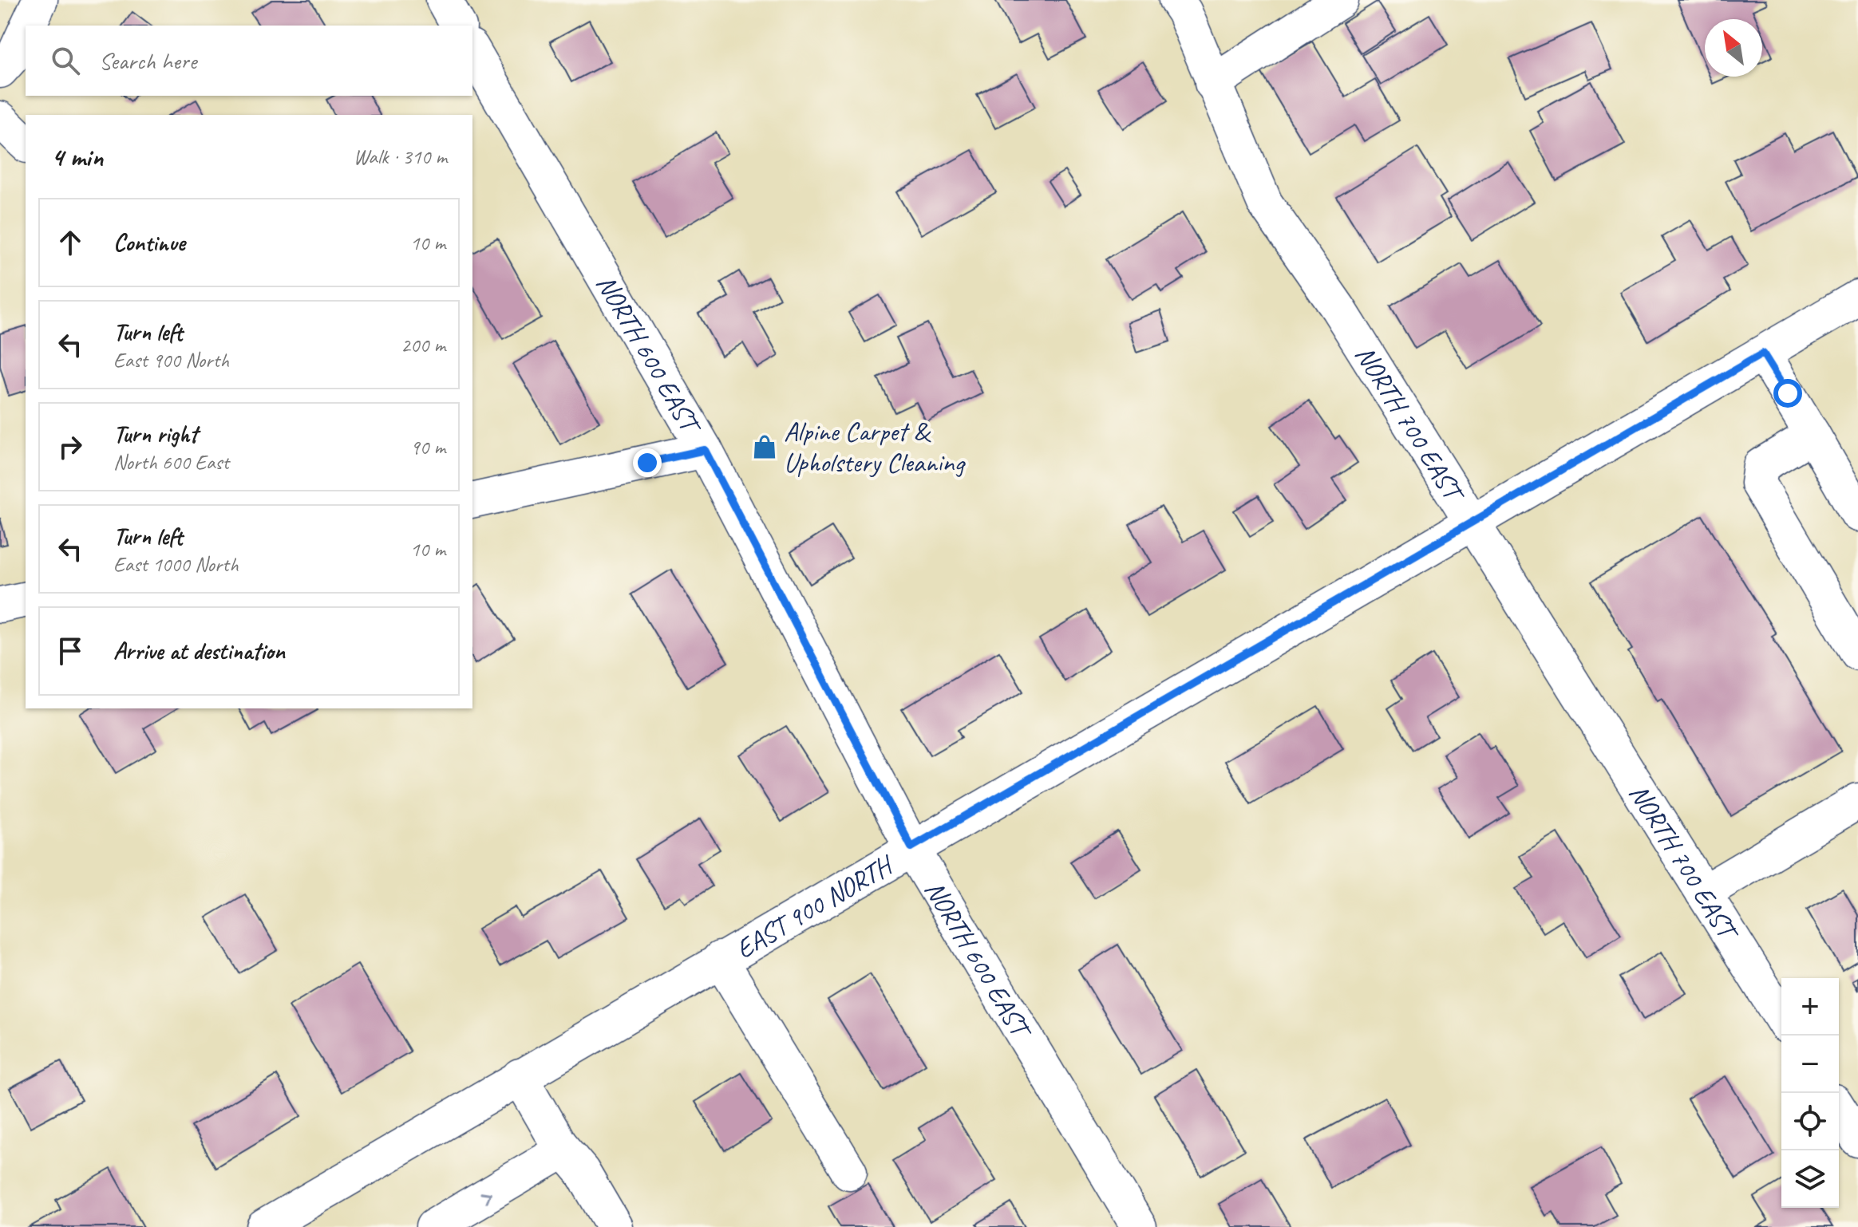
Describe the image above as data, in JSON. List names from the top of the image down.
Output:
{
  "streets": {
    "street": ["NORTH 600 EAST", "NORTH 700 EAST", "EAST 900 NORTH"]
  },
  "crossings": [
    ["NORTH 600 EAST", "EAST 900 NORTH"],
    ["NORTH 700 EAST", "EAST 900 NORTH"]
  ],
  "places": {
    "shop": ["Alpine Carpet & Upholstery Cleaning"]
  },
  "north": "top left",
  "page": {
    "search": "Search here",
    "heading": ["4 min", "Walk · 310 m"],
    "list": [
      ["Continue", "10 m"],
      ["Turn left", "East 900 North", "200 m"],
      ["Turn right", "North 600 East", "90 m"],
      ["Turn left", "East 1000 North", "10 m"],
      "Arrive at destination"
    ],
    "map_buttons": ["+", "−"]
  }
}
